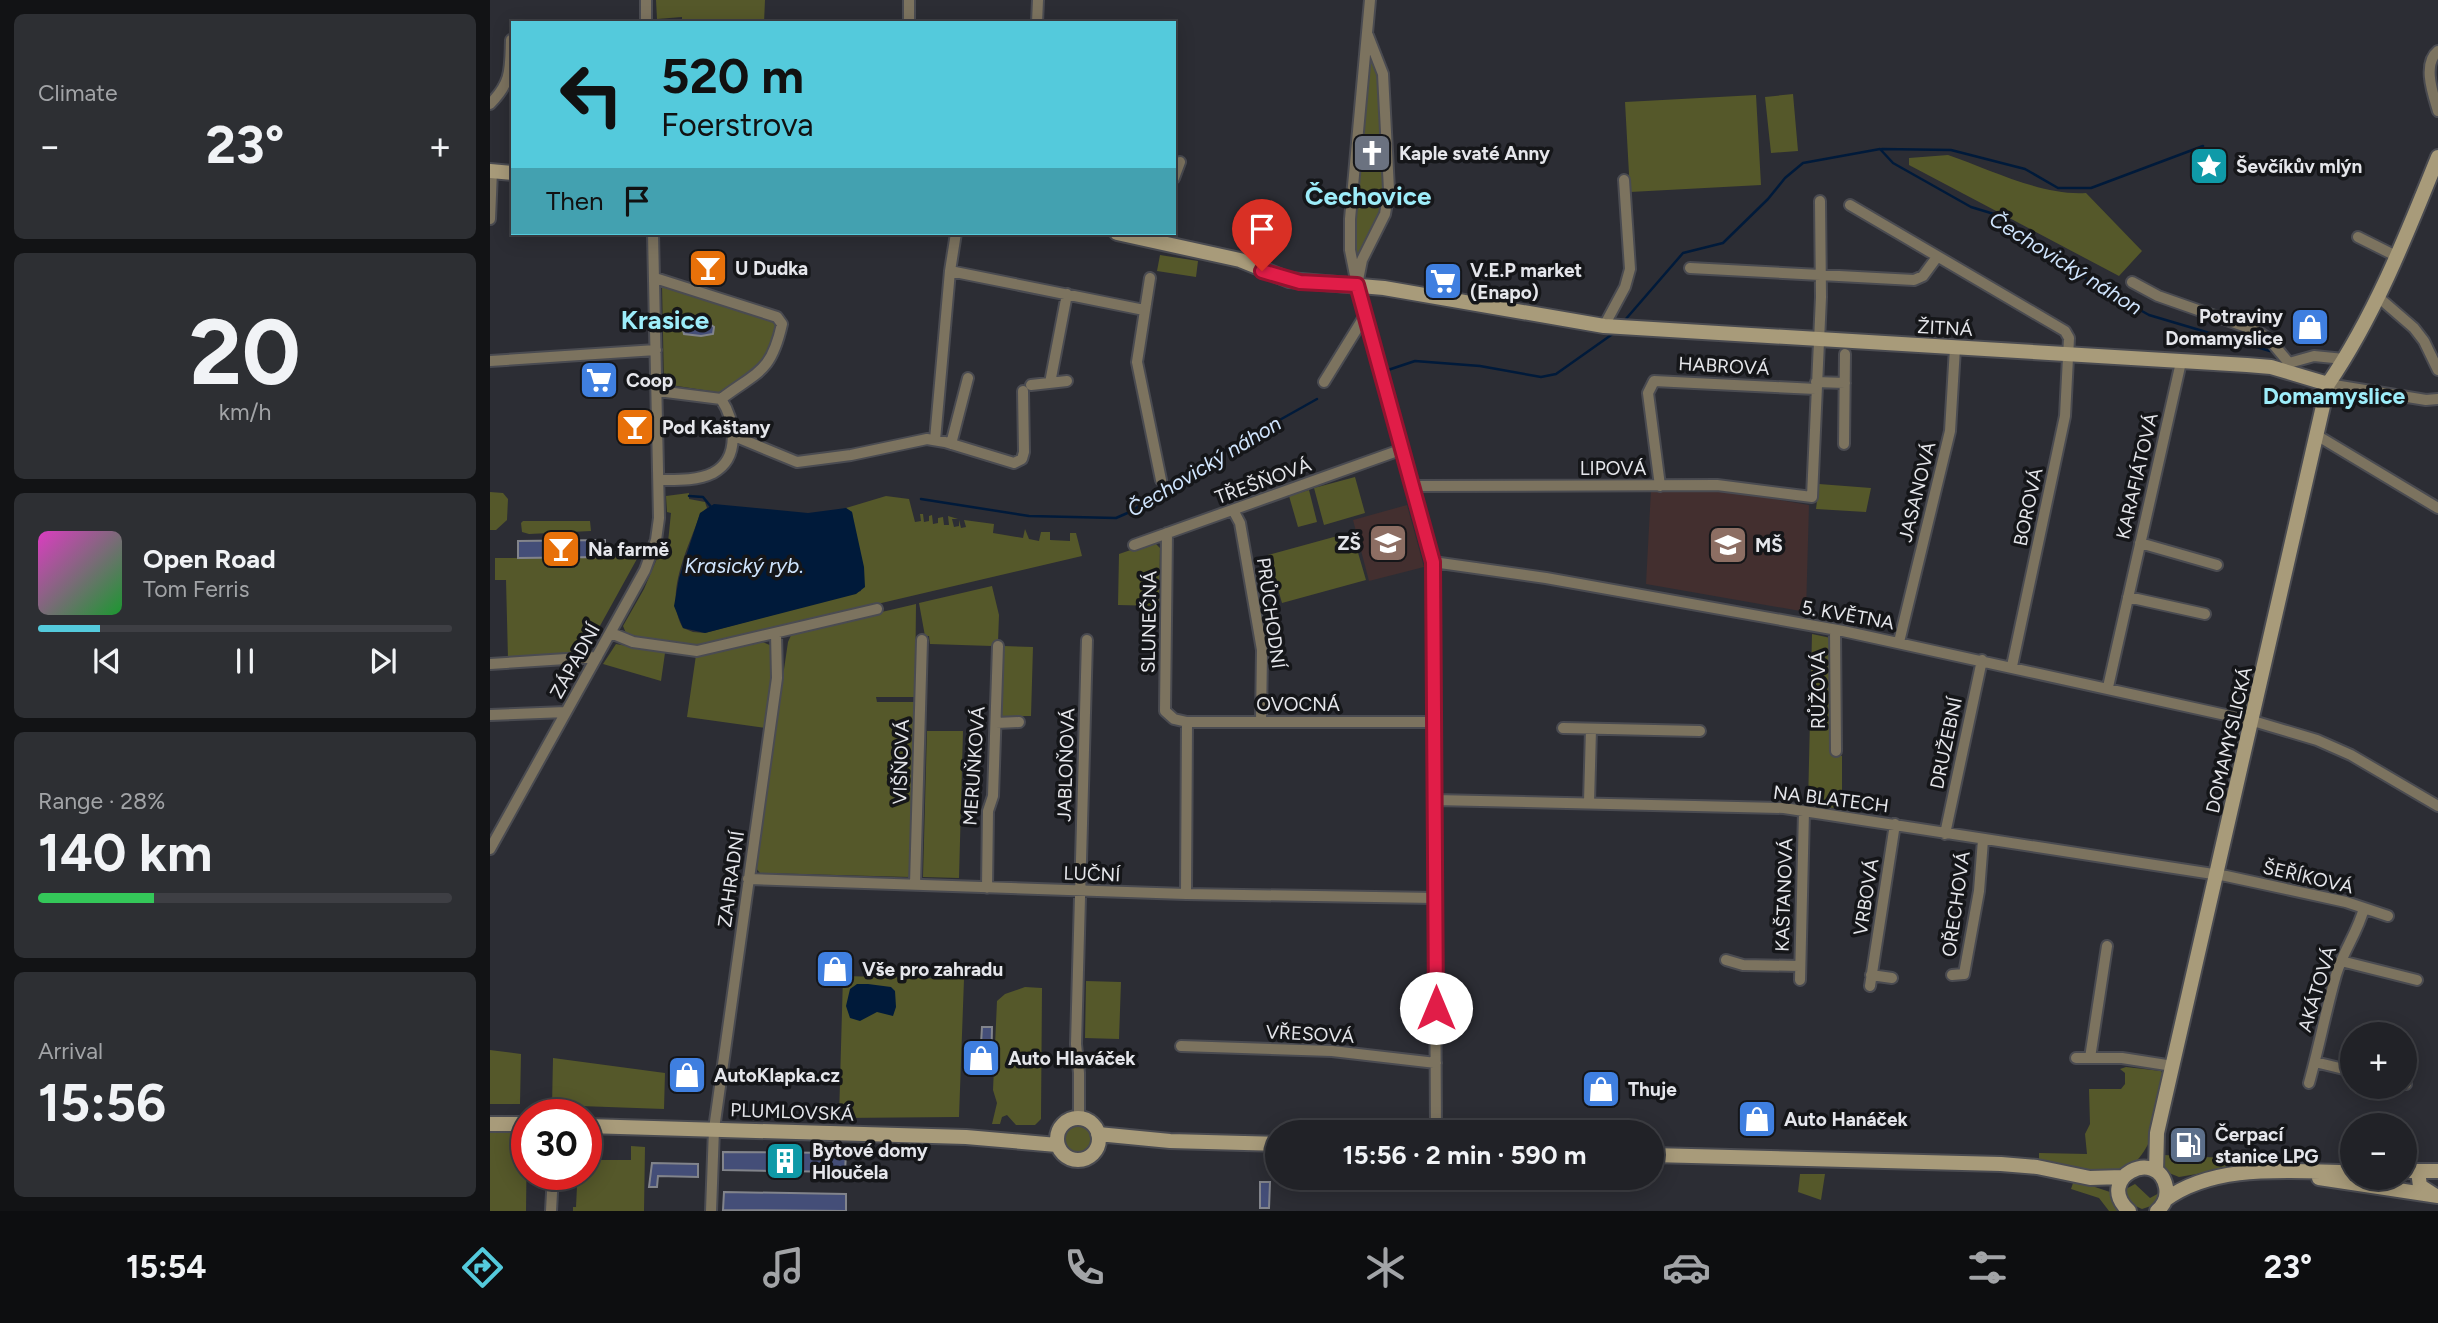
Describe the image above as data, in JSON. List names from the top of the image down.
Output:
{
  "streets": {
    "street": [
      "ŽITNÁ",
      "HABROVÁ",
      "LIPOVÁ",
      "KARAFIÁTOVÁ",
      "TŘEŠŇOVÁ",
      "JASANOVÁ",
      "BOROVÁ",
      "PRŮCHODNÍ",
      "5. KVĚTNA",
      "SLUNEČNÁ",
      "ZÁPADNÍ",
      "RŮŽOVÁ",
      "OVOCNÁ",
      "DOMAMYSLICKÁ",
      "DRUŽEBNÍ",
      "VIŠŇOVÁ",
      "JABLOŇOVÁ",
      "MERUŇKOVÁ",
      "NA BLATECH",
      "LUČNÍ",
      "ŠEŘÍKOVÁ",
      "ZAHRADNÍ",
      "KAŠTANOVÁ",
      "VRBOVÁ",
      "OŘECHOVÁ",
      "AKÁTOVÁ",
      "VŘESOVÁ",
      "PLUMLOVSKÁ"
    ]
  },
  "crossings": [
    ["ŽITNÁ", "KARAFIÁTOVÁ"],
    ["ŽITNÁ", "JASANOVÁ"],
    ["ŽITNÁ", "BOROVÁ"],
    ["ŽITNÁ", "DOMAMYSLICKÁ"],
    ["HABROVÁ", "LIPOVÁ"],
    ["KARAFIÁTOVÁ", "5. KVĚTNA"],
    ["TŘEŠŇOVÁ", "PRŮCHODNÍ"],
    ["TŘEŠŇOVÁ", "SLUNEČNÁ"],
    ["JASANOVÁ", "5. KVĚTNA"],
    ["BOROVÁ", "5. KVĚTNA"],
    ["PRŮCHODNÍ", "OVOCNÁ"],
    ["5. KVĚTNA", "RŮŽOVÁ"],
    ["5. KVĚTNA", "DOMAMYSLICKÁ"],
    ["5. KVĚTNA", "DRUŽEBNÍ"],
    ["SLUNEČNÁ", "OVOCNÁ"],
    ["DOMAMYSLICKÁ", "NA BLATECH"],
    ["DOMAMYSLICKÁ", "ŠEŘÍKOVÁ"],
    ["DRUŽEBNÍ", "NA BLATECH"],
    ["VIŠŇOVÁ", "LUČNÍ"],
    ["JABLOŇOVÁ", "LUČNÍ"],
    ["MERUŇKOVÁ", "LUČNÍ"],
    ["NA BLATECH", "ŠEŘÍKOVÁ"],
    ["NA BLATECH", "KAŠTANOVÁ"],
    ["NA BLATECH", "VRBOVÁ"],
    ["NA BLATECH", "OŘECHOVÁ"],
    ["LUČNÍ", "ZAHRADNÍ"],
    ["ŠEŘÍKOVÁ", "AKÁTOVÁ"],
    ["ZAHRADNÍ", "PLUMLOVSKÁ"]
  ],
  "districts": ["Čechovice", "Krasice", "Domamyslice"],
  "water": ["Čechovický náhon", "Krasický ryb."],
  "places": {
    "church": ["Kaple svaté Anny"],
    "place": ["Ševčíkův mlýn"],
    "bar": ["U Dudka", "Pod Kaštany", "Na farmě"],
    "supermarket": ["V.E.P market (Enapo)", "Coop"],
    "shop": [
      "Potraviny Domamyslice",
      "Vše pro zahradu",
      "Auto Hlaváček",
      "AutoKlapka.cz",
      "Thuje",
      "Auto Hanáček"
    ],
    "school or university": ["ZŠ", "MŠ"],
    "fuel station": ["Čerpací stanice LPG"],
    "building": ["Bytové domy Hloučela"]
  },
  "page": {
    "tile": [
      "Climate",
      ["20", "km/h"],
      ["Range · 28%", "140 km"],
      ["Arrival", "15:56"]
    ],
    "turn": ["520 m", "Foerstrova"],
    "heat": ["−", "23°", "+"],
    "then": "Then",
    "song": ["Open Road", "Tom Ferris"],
    "map_buttons": ["+", "−"],
    "limit": "30",
    "trip": "15:56 · 2 min · 590 m",
    "tabs": ["15:54", "23°"]
  }
}
